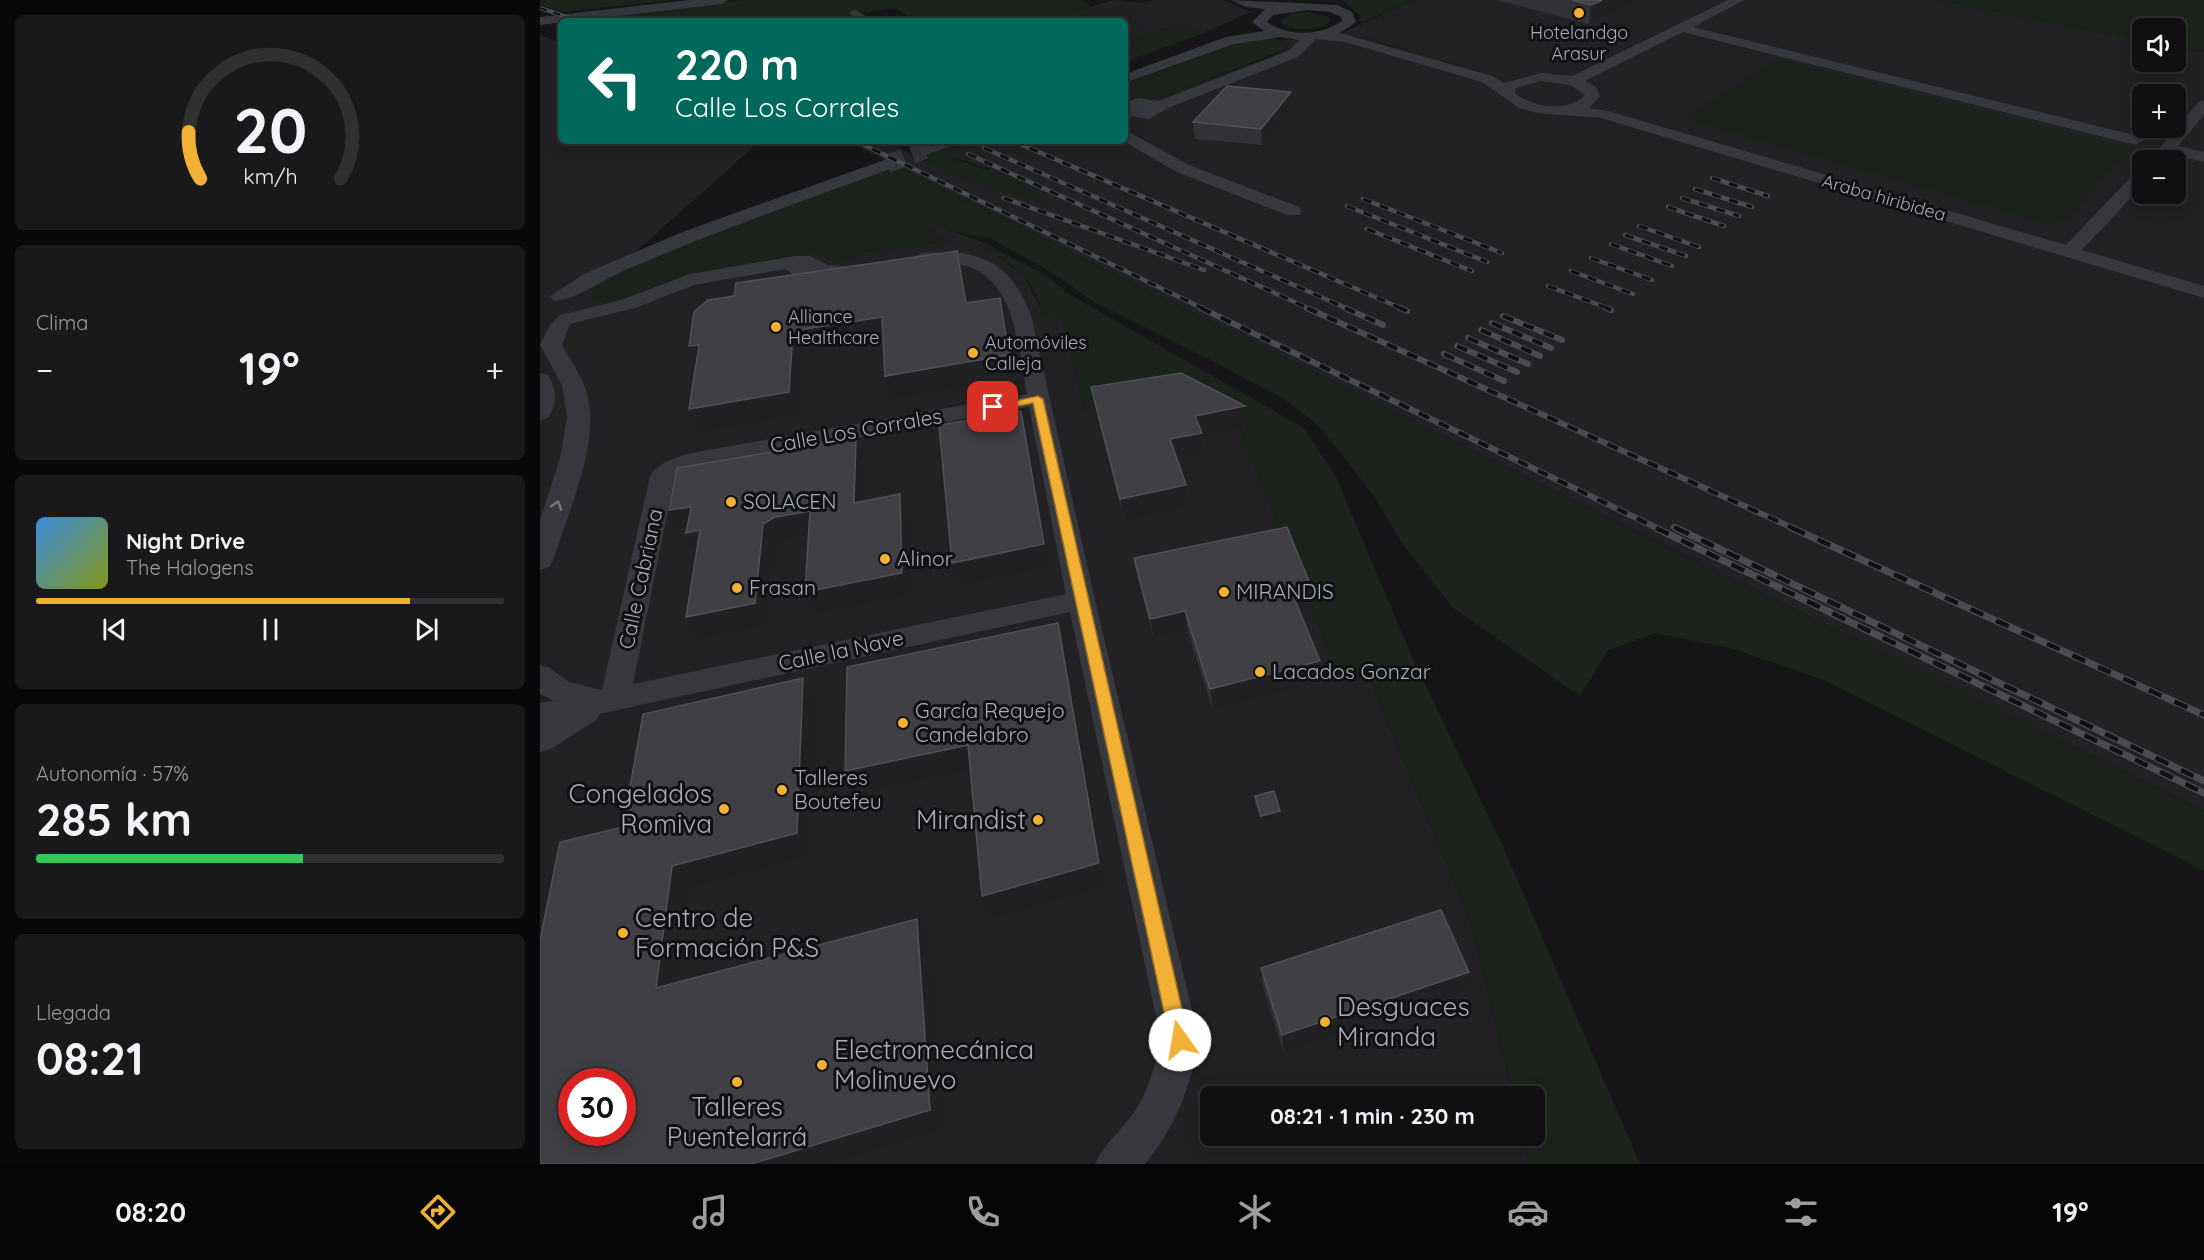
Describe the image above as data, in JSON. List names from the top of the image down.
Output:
{
  "streets": {
    "street": [
      "Araba hiribidea",
      "Calle Los Corrales",
      "Calle Cabriana",
      "Calle la Nave"
    ]
  },
  "crossings": [
    ["Calle Los Corrales", "Calle Cabriana"],
    ["Calle Cabriana", "Calle la Nave"]
  ],
  "places": [
    "Hotelandgo Arasur",
    "Alliance Healthcare",
    "Automóviles Calleja",
    "SOLACEN",
    "Alinor",
    "Frasan",
    "MIRANDIS",
    "Lacados Gonzar",
    "García Requejo Candelabro",
    "Talleres Boutefeu",
    "Congelados Romiva",
    "Mirandist",
    "Centro de Formación P&S",
    "Desguaces Miranda",
    "Electromecánica Molinuevo",
    "Talleres Puentelarrá"
  ],
  "page": {
    "map_buttons": ["+", "−"],
    "turn": ["220 m", "Calle Los Corrales"],
    "tile": [
      "Clima",
      ["Autonomía · 57%", "285 km"],
      ["Llegada", "08:21"]
    ],
    "heat": ["−", "19°", "+"],
    "song": ["Night Drive", "The Halogens"],
    "limit": "30",
    "trip": "08:21 · 1 min · 230 m",
    "tabs": ["08:20", "19°"],
    "gauge": ["20", "km/h"]
  }
}
